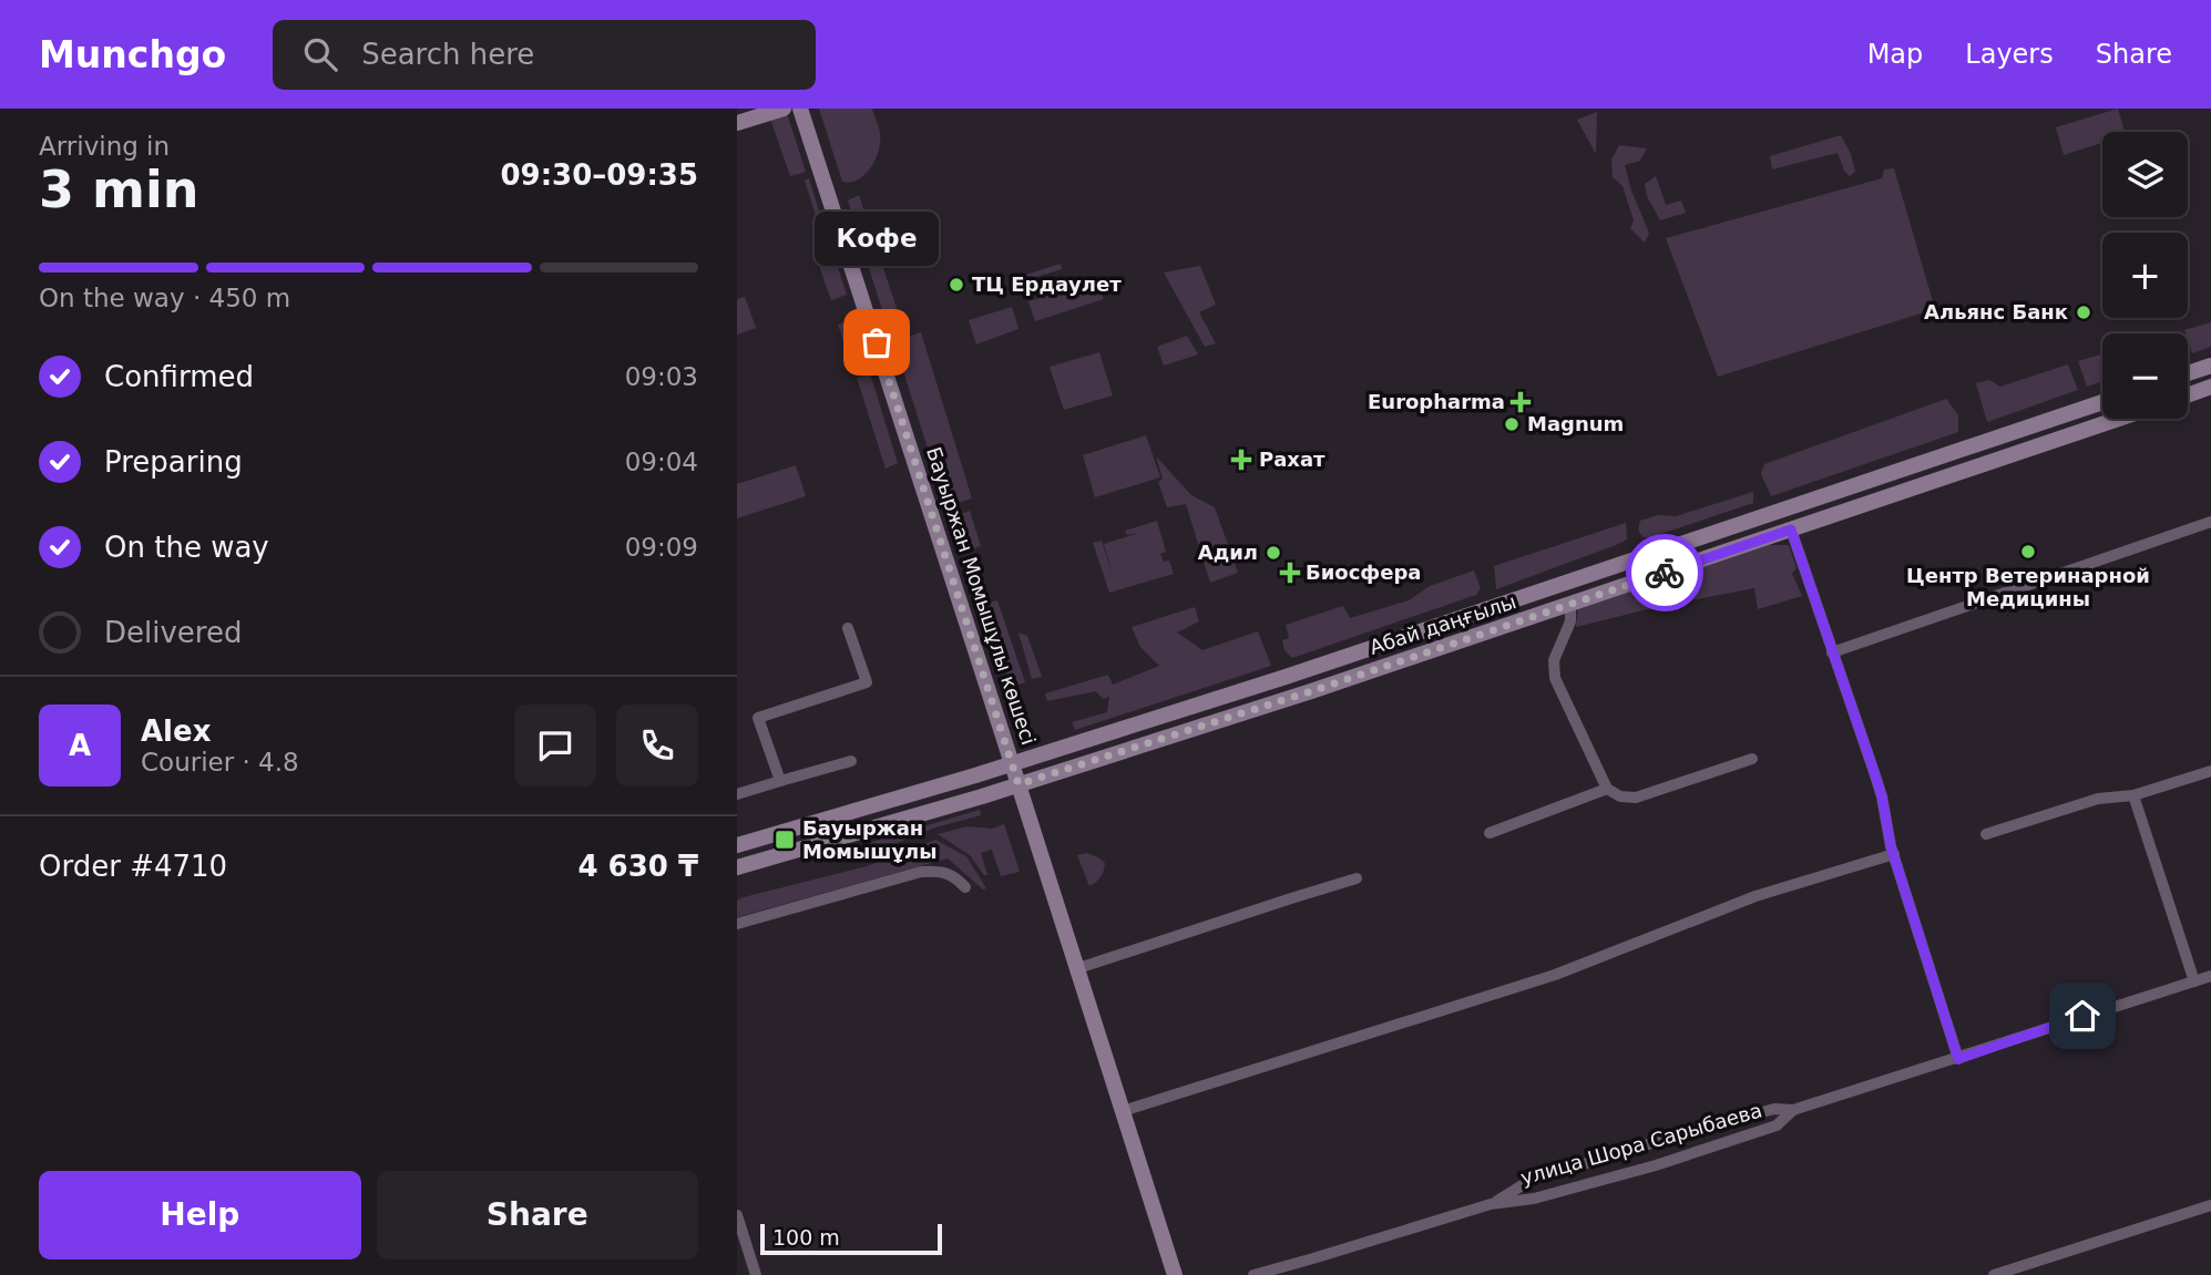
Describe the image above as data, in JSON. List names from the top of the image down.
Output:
{
  "streets": {
    "main road": ["Бауыржан Момышұлы көшесі", "Абай даңғылы"],
    "street": ["улица Шора Сарыбаева"]
  },
  "crossings": [
    ["Бауыржан Момышұлы көшесі", "Абай даңғылы"]
  ],
  "places": {
    "other": [
      "ТЦ Ердаулет",
      "Альянс Банк",
      "Кофе",
      "Magnum",
      "Центр Ветеринарной Медицины",
      "Адил"
    ],
    "health": ["Europharma", "Рахат", "Биосфера"],
    "transit": ["Бауыржан Момышұлы"]
  },
  "scale_bar": "100 m",
  "page": {
    "header": "Munchgo",
    "search": "Search here",
    "nav": ["Map", "Layers", "Share"],
    "heading": ["3 min", "Arriving in", "09:30–09:35"],
    "panel": [
      "Alex",
      "Courier · 4.8",
      "Order #4710",
      "4 630 ₸"
    ],
    "map_buttons": ["+", "−"],
    "bubble": "Кофе",
    "bar": "On the way · 450 m",
    "list": [
      ["Confirmed", "09:03"],
      ["Preparing", "09:04"],
      ["On the way", "09:09"],
      "Delivered"
    ],
    "round": "A",
    "buttons": ["Help", "Share"],
    "scale": "100 m"
  }
}
